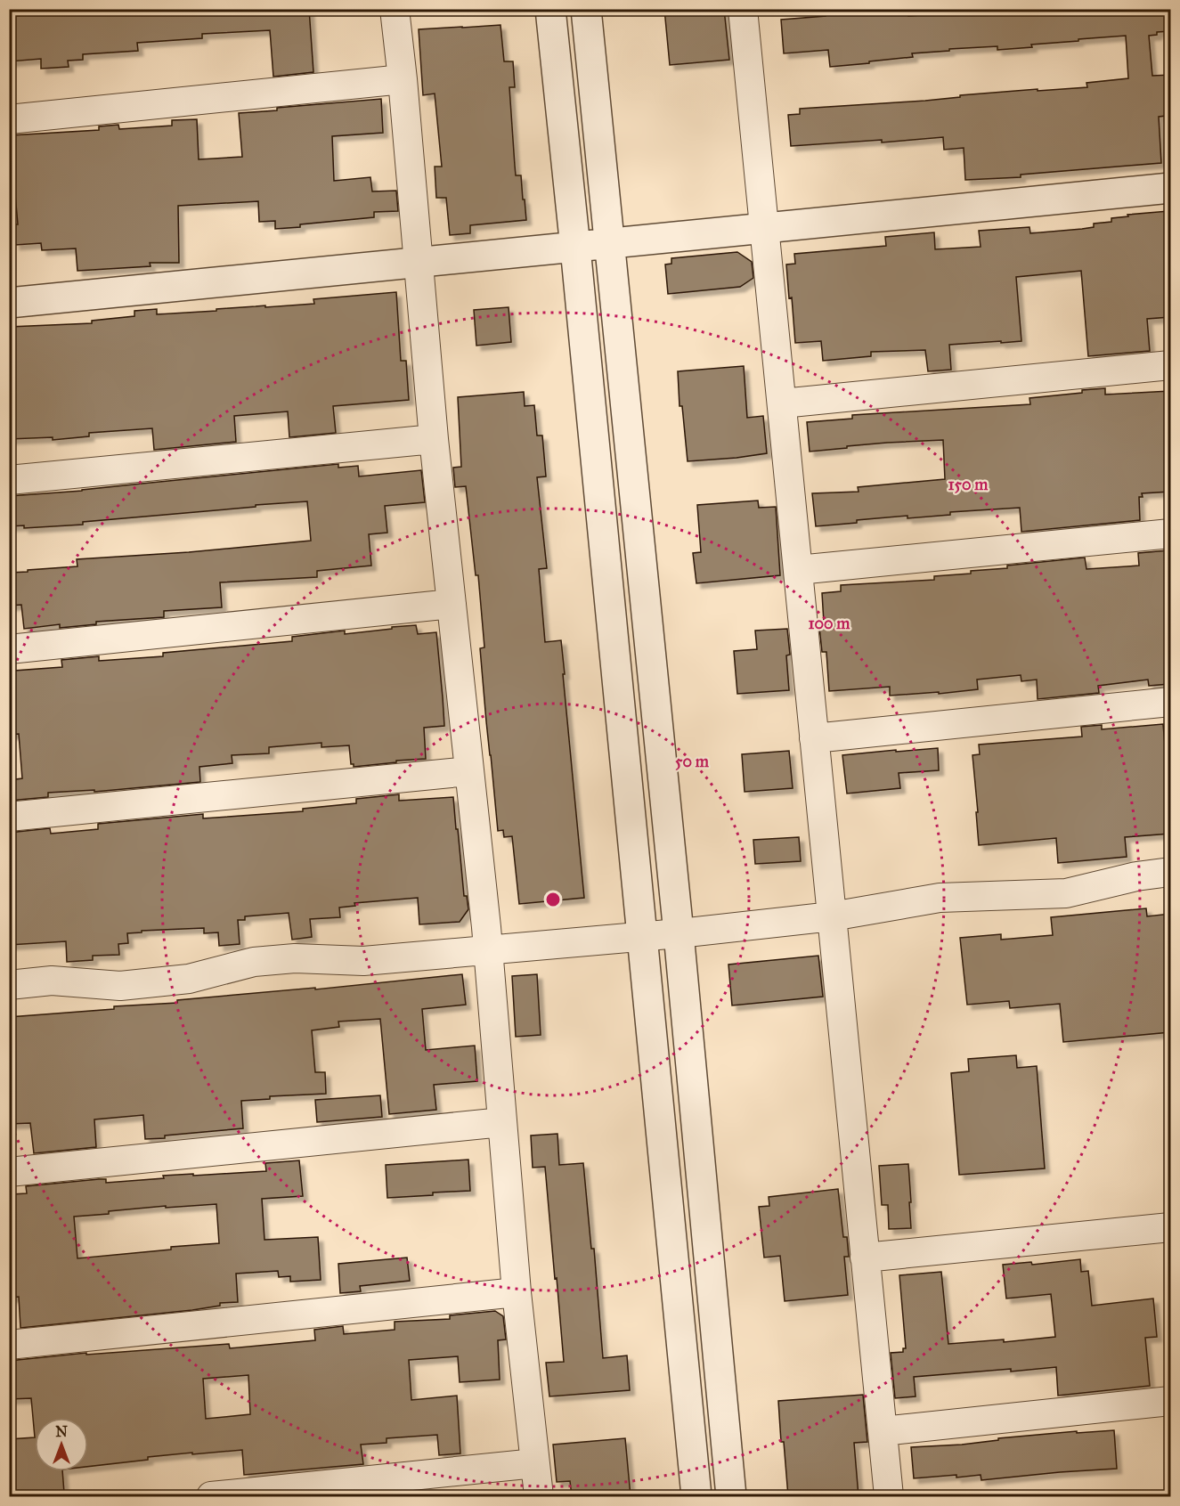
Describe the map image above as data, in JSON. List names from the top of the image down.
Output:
{
  "north": "top",
  "rings": ["150 m", "100 m", "50 m"]
}
